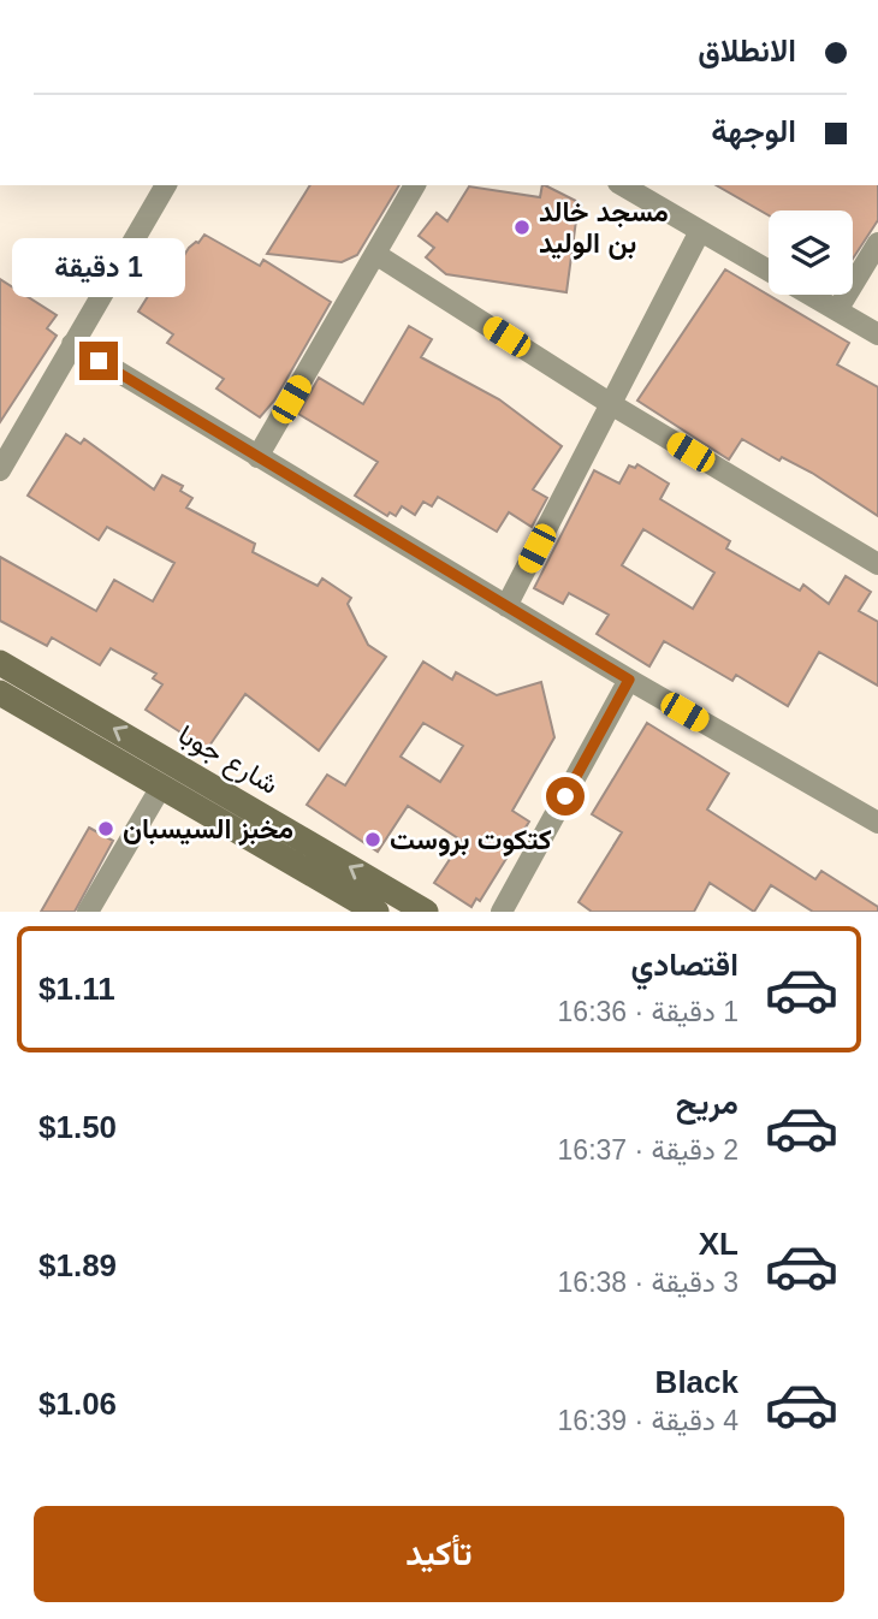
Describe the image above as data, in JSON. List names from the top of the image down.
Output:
{
  "streets": {
    "street": ["شارع جوبا"]
  },
  "places": ["مسجد خالد بن الوليد", "مخبز السيسبان", "كتكوت بروست"],
  "page": {
    "banner": ["الانطلاق", "الوجهة"],
    "bubble": "1 دقيقة",
    "list": [
      {
        "name": "اقتصادي",
        "note": "1 دقيقة · 16:36",
        "value": "$1.11"
      },
      {
        "name": "مريح",
        "note": "2 دقيقة · 16:37",
        "value": "$1.50"
      },
      {
        "name": "XL",
        "note": "3 دقيقة · 16:38",
        "value": "$1.89"
      },
      {
        "name": "Black",
        "note": "4 دقيقة · 16:39",
        "value": "$1.06"
      }
    ],
    "buttons": "تأكيد"
  }
}
